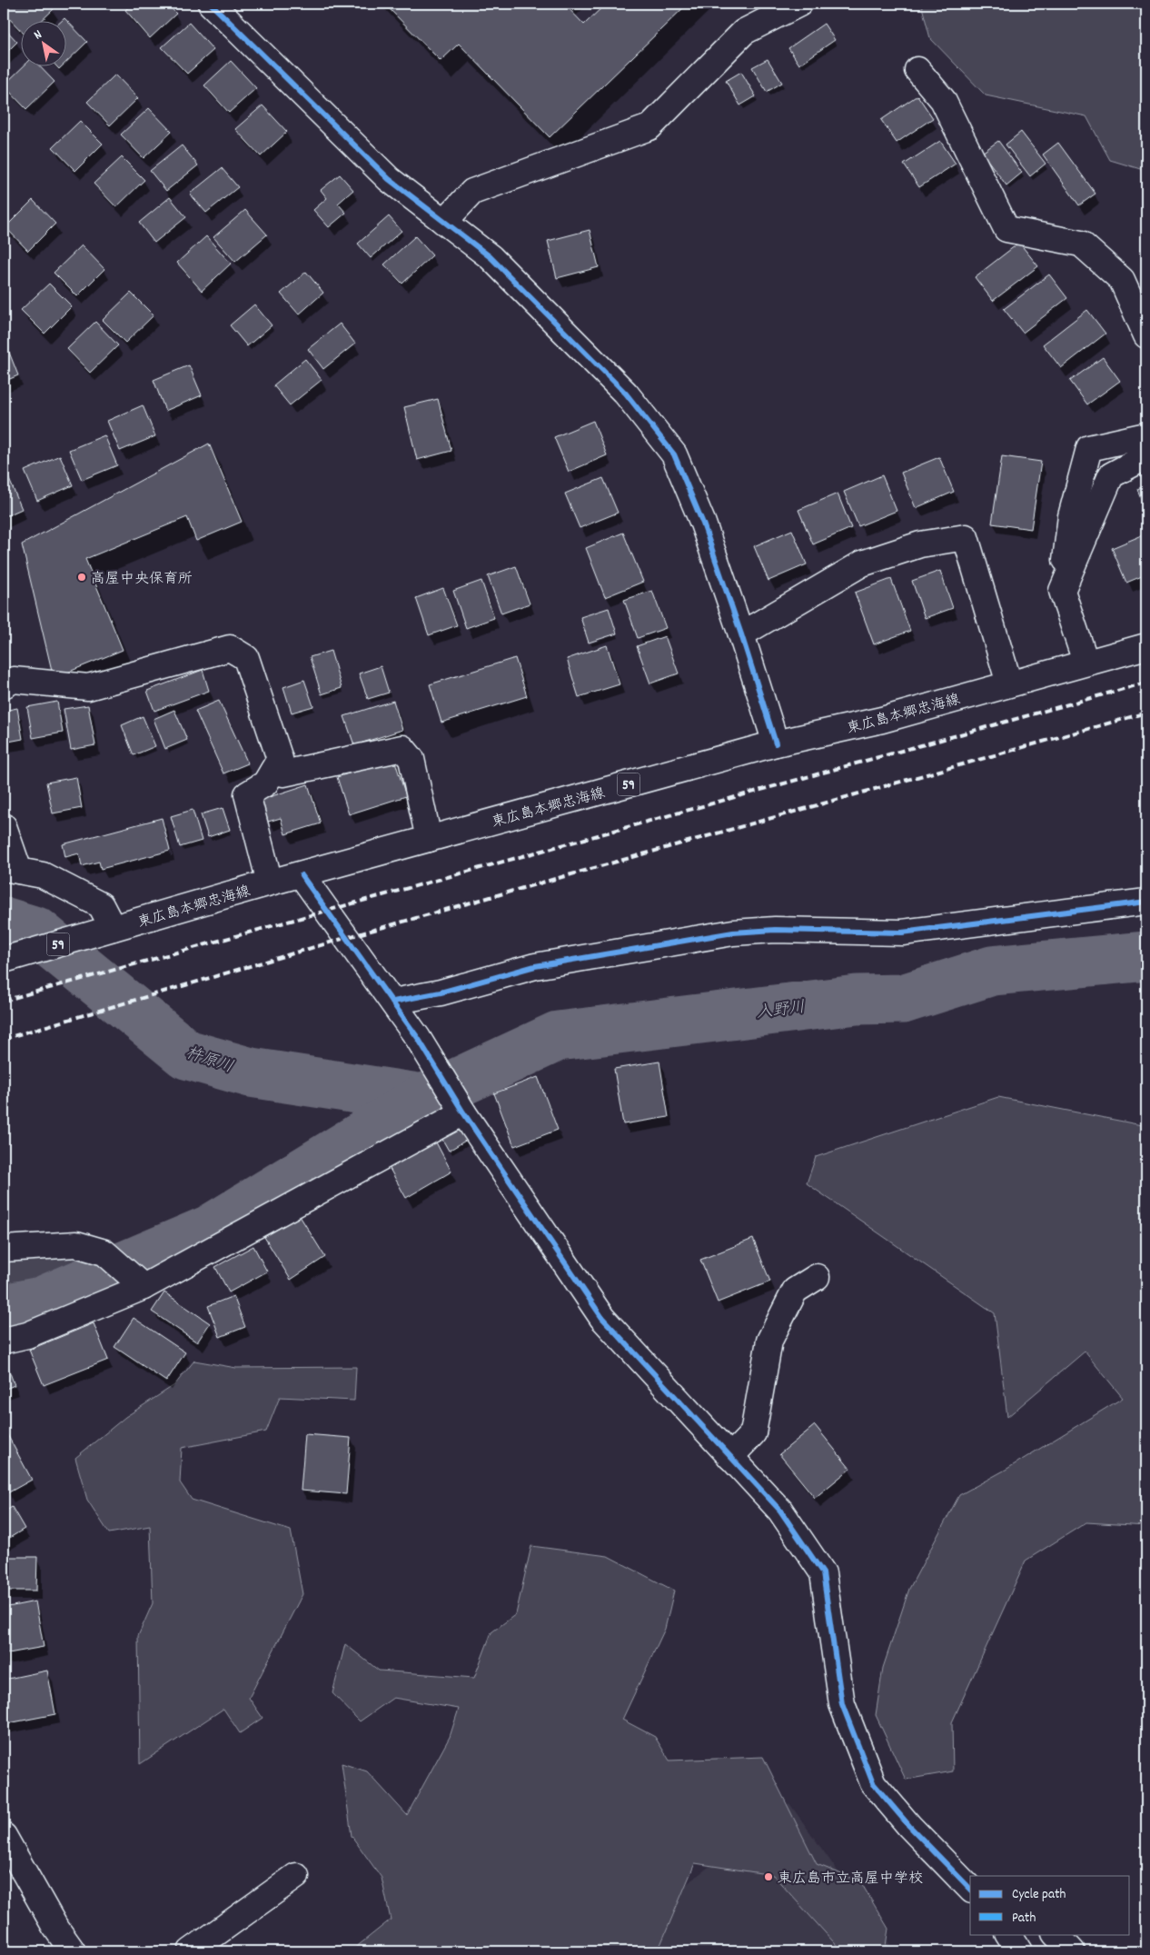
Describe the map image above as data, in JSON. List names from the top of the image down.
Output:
{
  "streets": {
    "street": ["東広島本郷忠海線", "59"]
  },
  "water": ["入野川", "杵原川"],
  "places": ["高屋中央保育所", "東広島市立高屋中学校"],
  "legend": ["Cycle path", "Path"],
  "north": "top left"
}
